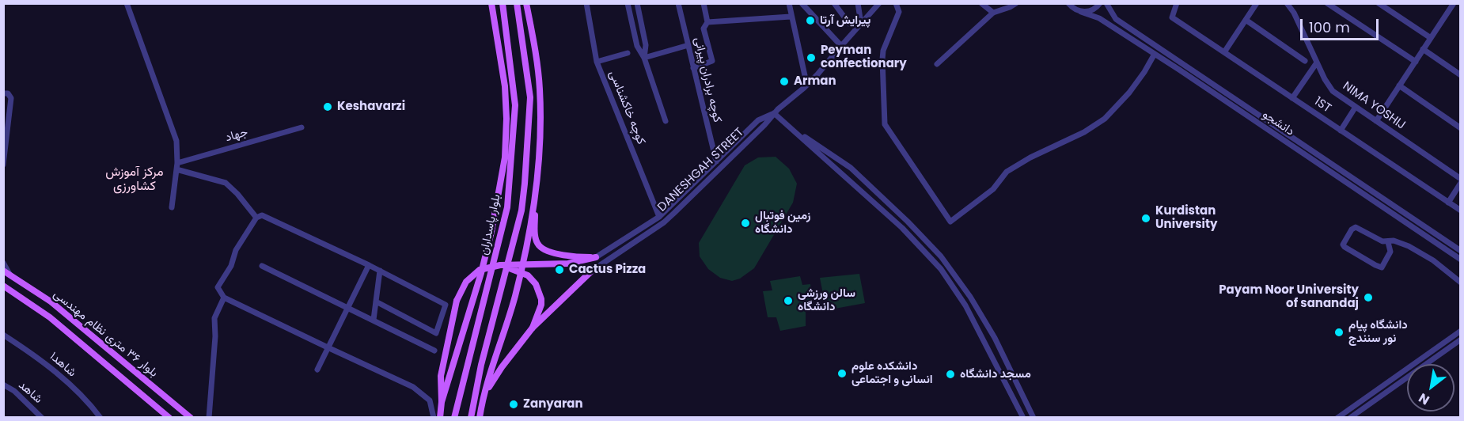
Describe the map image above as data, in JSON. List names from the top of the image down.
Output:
{
  "streets": {
    "main road": ["بلوار پاسداران", "بلوار ۳۶ متری نظام مهندسی"],
    "street": [
      "کوچه برادران پیرانی",
      "1ST",
      "NIMA YOSHIJ",
      "کوچه خاکشناسی",
      "دانشجو",
      "جهاد",
      "DANESHGAH STREET",
      "شاهد۱",
      "شاهد"
    ]
  },
  "crossings": [
    ["کوچه برادران پیرانی", "DANESHGAH STREET"],
    ["کوچه خاکشناسی", "DANESHGAH STREET"]
  ],
  "districts": ["مرکز آموزش کشاورزی"],
  "places": [
    "پیرایش آرتا",
    "Peyman confectionary",
    "Arman",
    "Keshavarzi",
    "Kurdistan University",
    "زمین فوتبال دانشگاه",
    "Cactus Pizza",
    "Payam Noor University of sanandaj",
    "سالن ورزشی دانشگاه",
    "دانشگاه پیام نور سنندج",
    "دانشکده علوم انسانی و اجتماعی",
    "مسجد دانشگاه",
    "Zanyaran"
  ],
  "scale_bar": "100 m",
  "north": "bottom left"
}
